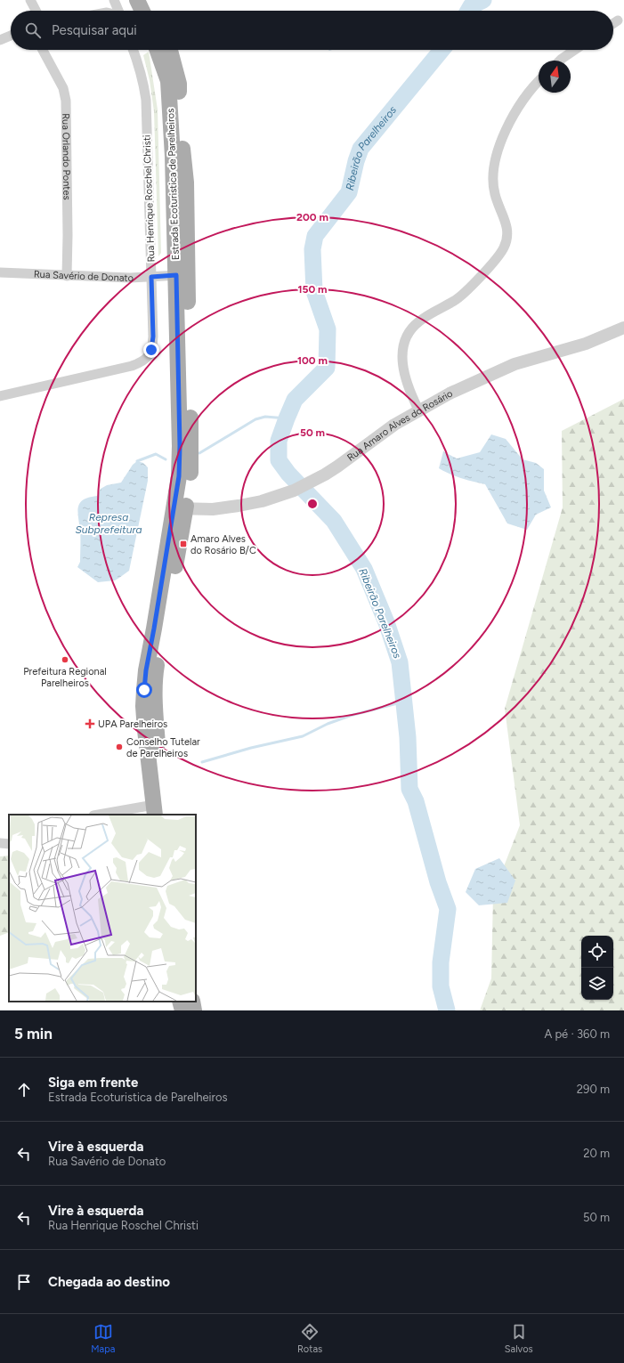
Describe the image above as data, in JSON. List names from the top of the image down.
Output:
{
  "streets": {
    "main road": ["Estrada Ecoturistica de Parelheiros"],
    "street": [
      "Rua Orlando Pontes",
      "Rua Henrique Roschel Christi",
      "Rua Savério de Donato",
      "Rua Amaro Alves do Rosário"
    ]
  },
  "crossings": [
    ["Rua Orlando Pontes", "Rua Savério de Donato"],
    ["Estrada Ecoturistica de Parelheiros", "Rua Savério de Donato"],
    ["Estrada Ecoturistica de Parelheiros", "Rua Amaro Alves do Rosário"],
    ["Rua Henrique Roschel Christi", "Rua Savério de Donato"]
  ],
  "water": ["Ribeirão Parelheiros", "Represa Subprefeitura"],
  "places": {
    "transit": ["Amaro Alves do Rosário B/C"],
    "other": ["Prefeitura Regional Parelheiros", "Conselho Tutelar de Parelheiros"],
    "health": ["UPA Parelheiros"]
  },
  "north": "top",
  "page": {
    "search": "Pesquisar aqui",
    "heading": ["5 min", "A pé · 360 m"],
    "list": [
      ["Siga em frente", "Estrada Ecoturistica de Parelheiros", "290 m"],
      ["Vire à esquerda", "Rua Savério de Donato", "20 m"],
      ["Vire à esquerda", "Rua Henrique Roschel Christi", "50 m"],
      "Chegada ao destino"
    ],
    "nav": ["Mapa", "Rotas", "Salvos"]
  },
  "rings": [
    "200 m",
    "150 m",
    "100 m",
    "50 m"
  ]
}
